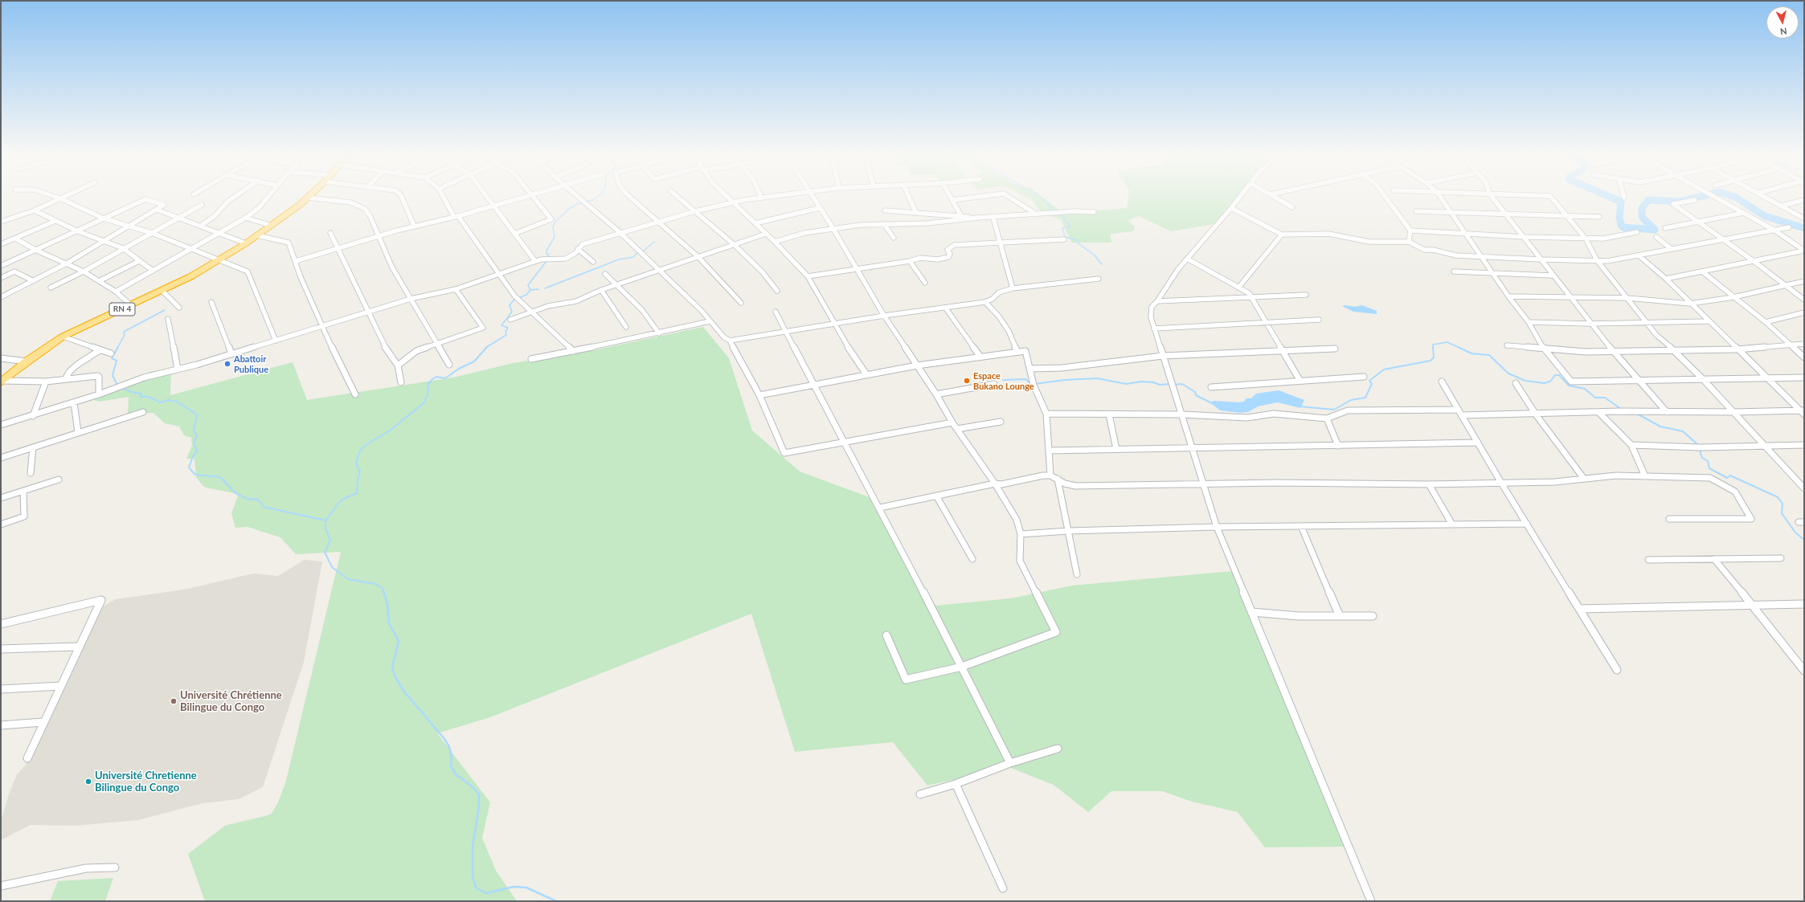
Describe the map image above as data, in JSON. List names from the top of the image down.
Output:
{
  "streets": {
    "highway": ["RN 4"]
  },
  "places": [
    "Abattoir Publique",
    "Espace Bukano Lounge",
    "Université Chrétienne Bilingue du Congo",
    "Université Chretienne Bilingue du Congo"
  ],
  "north": "bottom"
}
